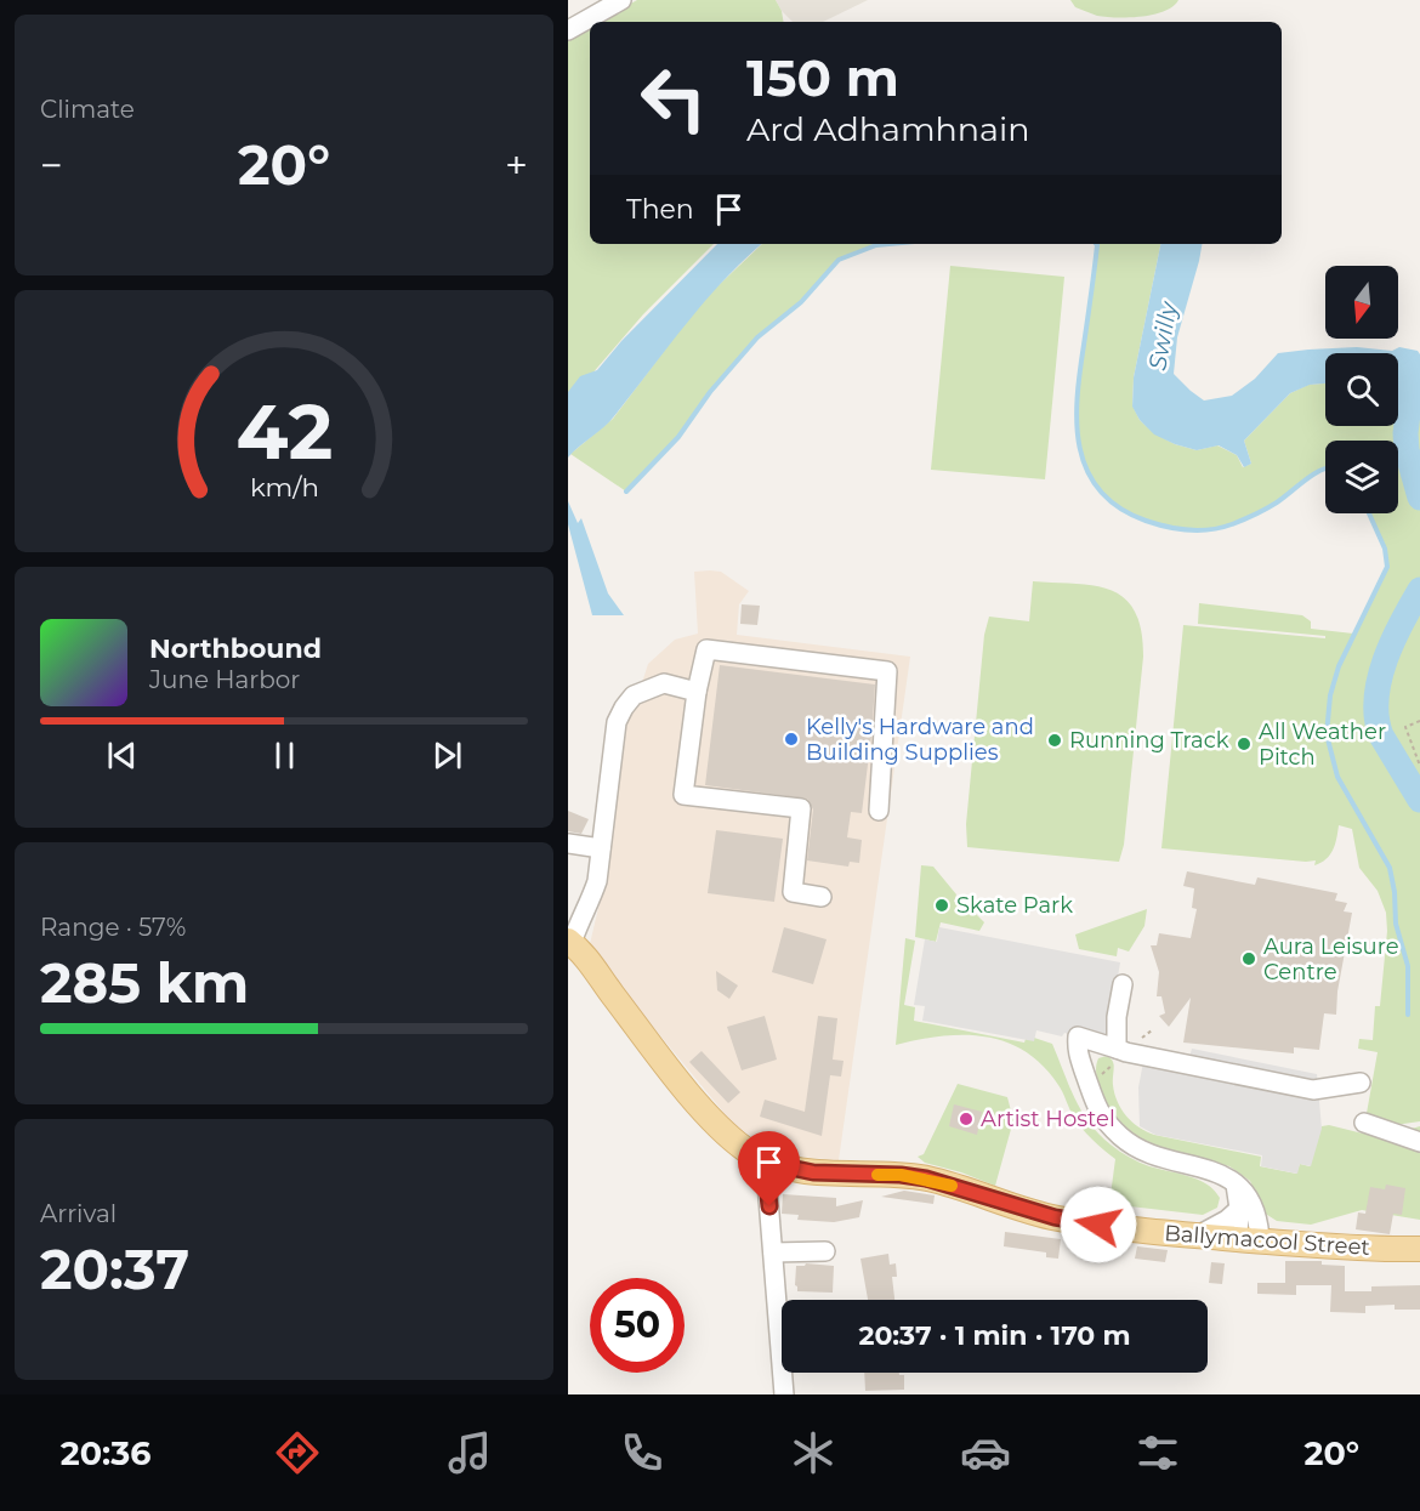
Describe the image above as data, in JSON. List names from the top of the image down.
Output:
{
  "streets": {
    "main road": ["Ballymacool Street"]
  },
  "water": ["Swilly"],
  "places": [
    "Kelly's Hardware and Building Supplies",
    "Running Track",
    "All Weather Pitch",
    "Skate Park",
    "Aura Leisure Centre",
    "Artist Hostel"
  ],
  "north": "bottom",
  "page": {
    "tile": [
      "Climate",
      ["Range · 57%", "285 km"],
      ["Arrival", "20:37"]
    ],
    "turn": ["150 m", "Ard Adhamhnain"],
    "heat": ["−", "20°", "+"],
    "then": "Then",
    "song": ["Northbound", "June Harbor"],
    "limit": "50",
    "trip": "20:37 · 1 min · 170 m",
    "tabs": ["20:36", "20°"],
    "gauge": ["42", "km/h"]
  }
}
